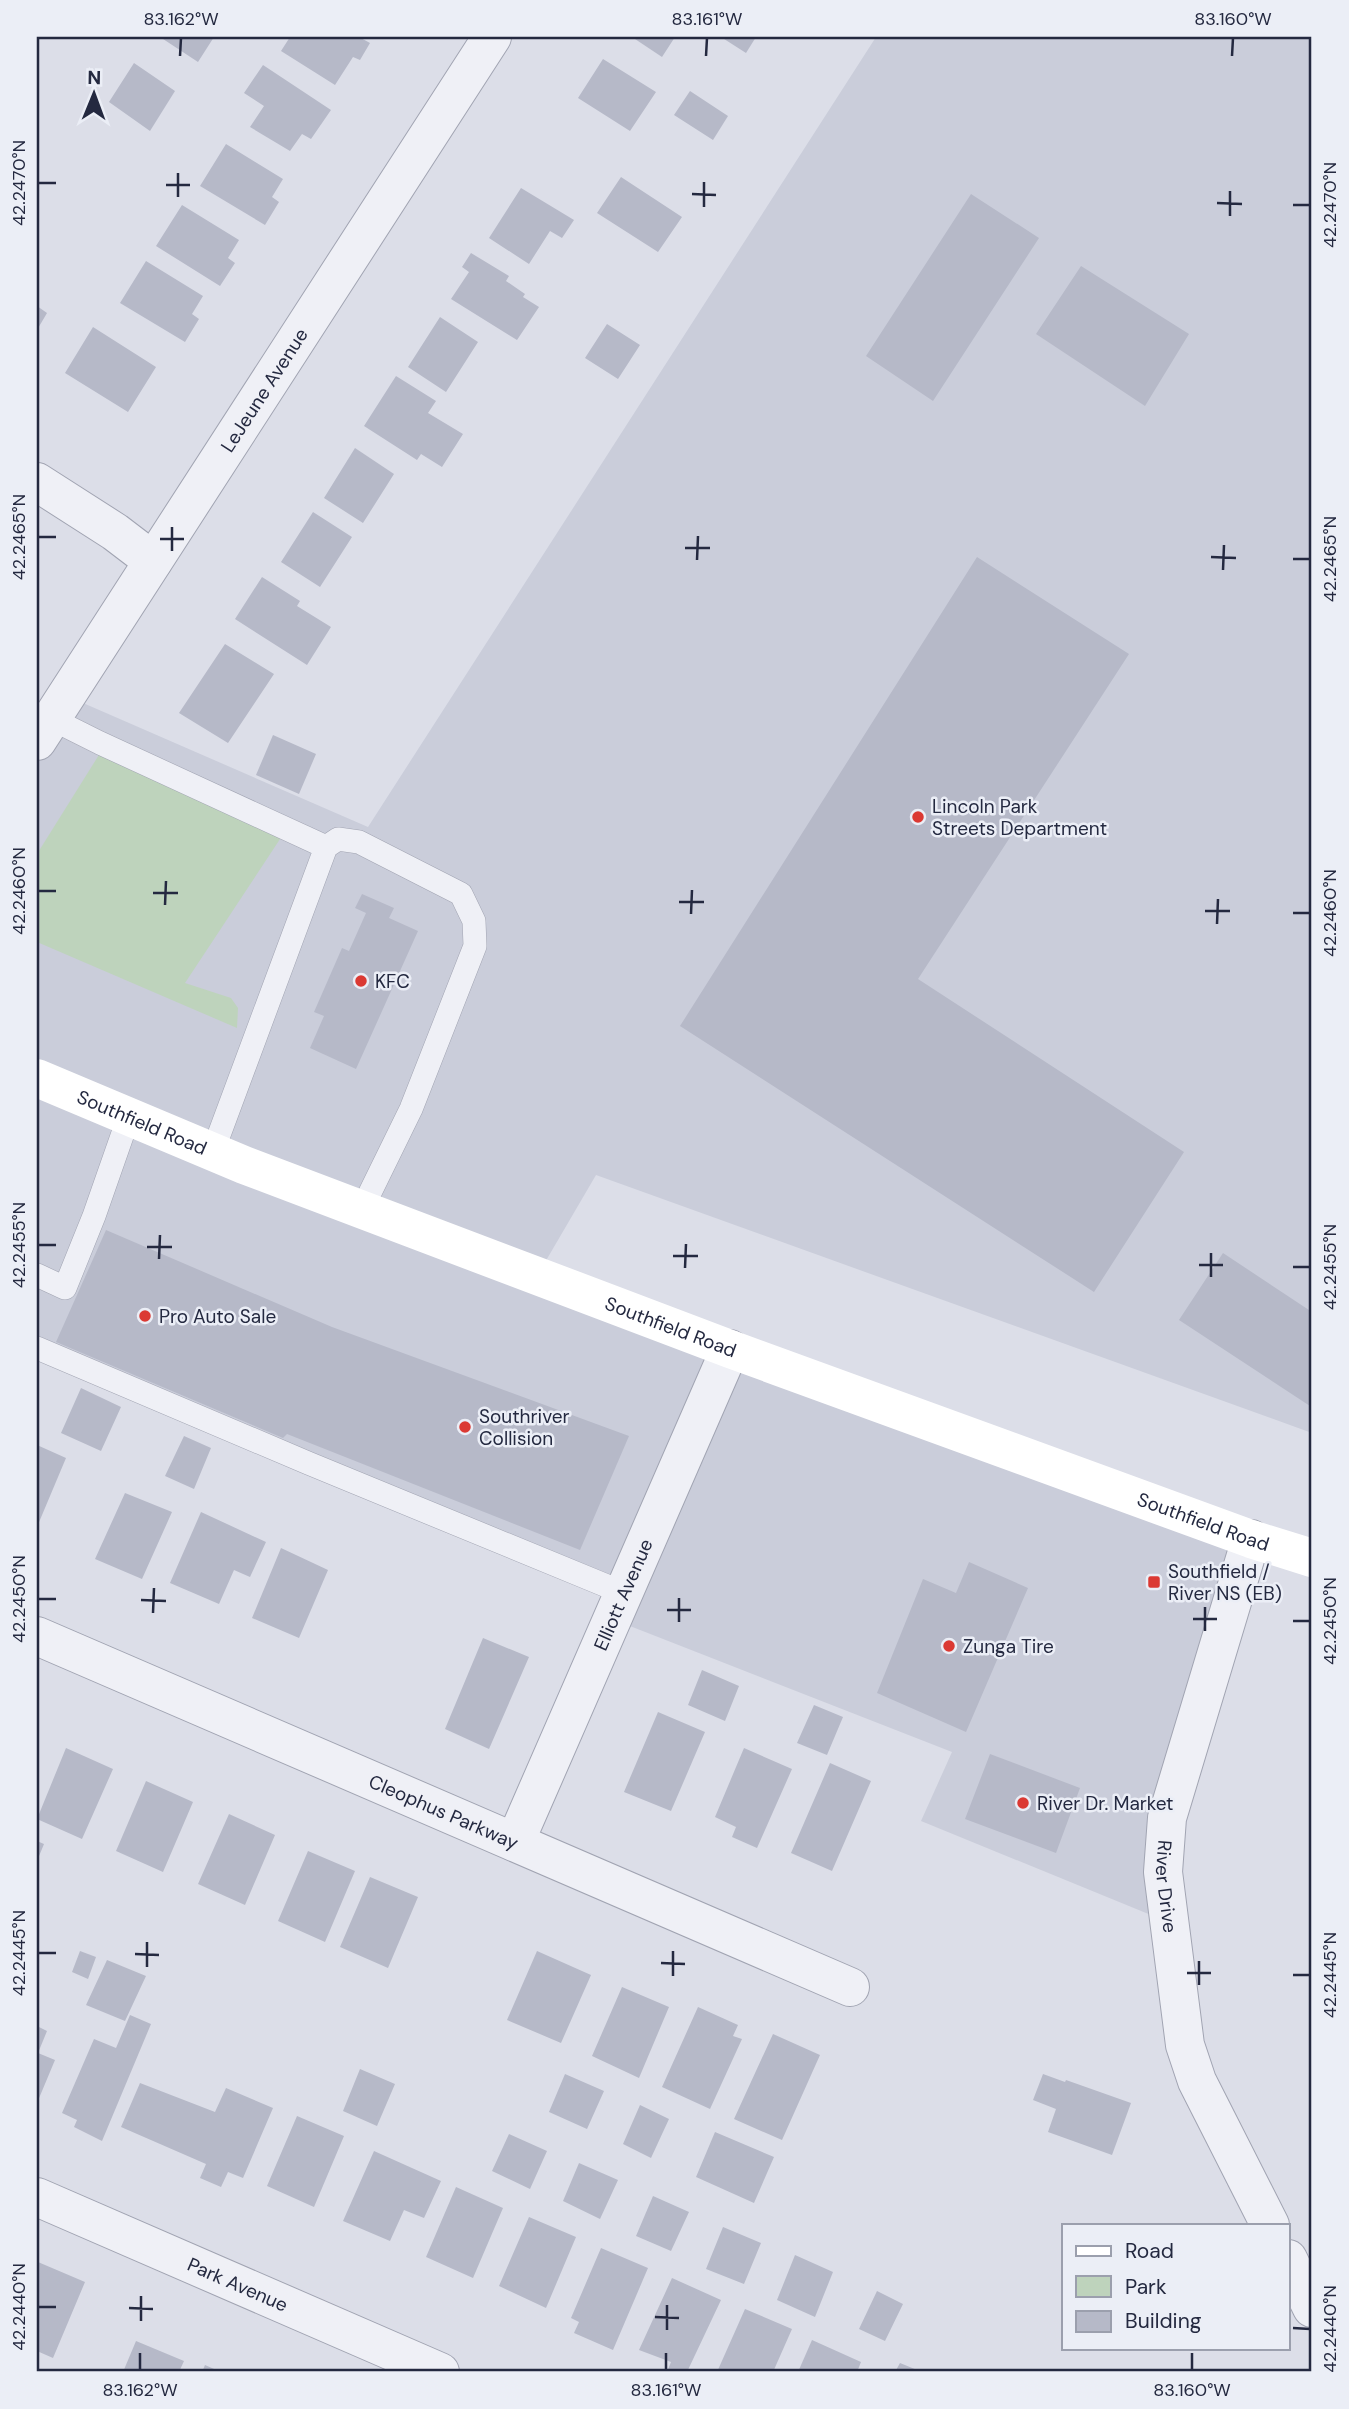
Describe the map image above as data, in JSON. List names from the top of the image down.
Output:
{
  "streets": {
    "main road": ["Southfield Road"],
    "street": [
      "LeJeune Avenue",
      "Elliott Avenue",
      "Cleophus Parkway",
      "River Drive",
      "Park Avenue"
    ]
  },
  "crossings": [
    ["Southfield Road", "Elliott Avenue"],
    ["Southfield Road", "River Drive"],
    ["Elliott Avenue", "Cleophus Parkway"]
  ],
  "places": {
    "other": [
      "Lincoln Park Streets Department",
      "KFC",
      "Pro Auto Sale",
      "Southriver Collision",
      "Zunga Tire",
      "River Dr. Market"
    ],
    "transit": ["Southfield / River NS (EB)"]
  },
  "legend": ["Road", "Park", "Building"],
  "north": "top",
  "coordinates": [
    "83.162°W",
    "83.161°W",
    "83.160°W",
    "42.2470°N",
    "42.2465°N",
    "42.2460°N",
    "42.2455°N",
    "42.2450°N",
    "42.2445°N",
    "42.2440°N"
  ]
}
